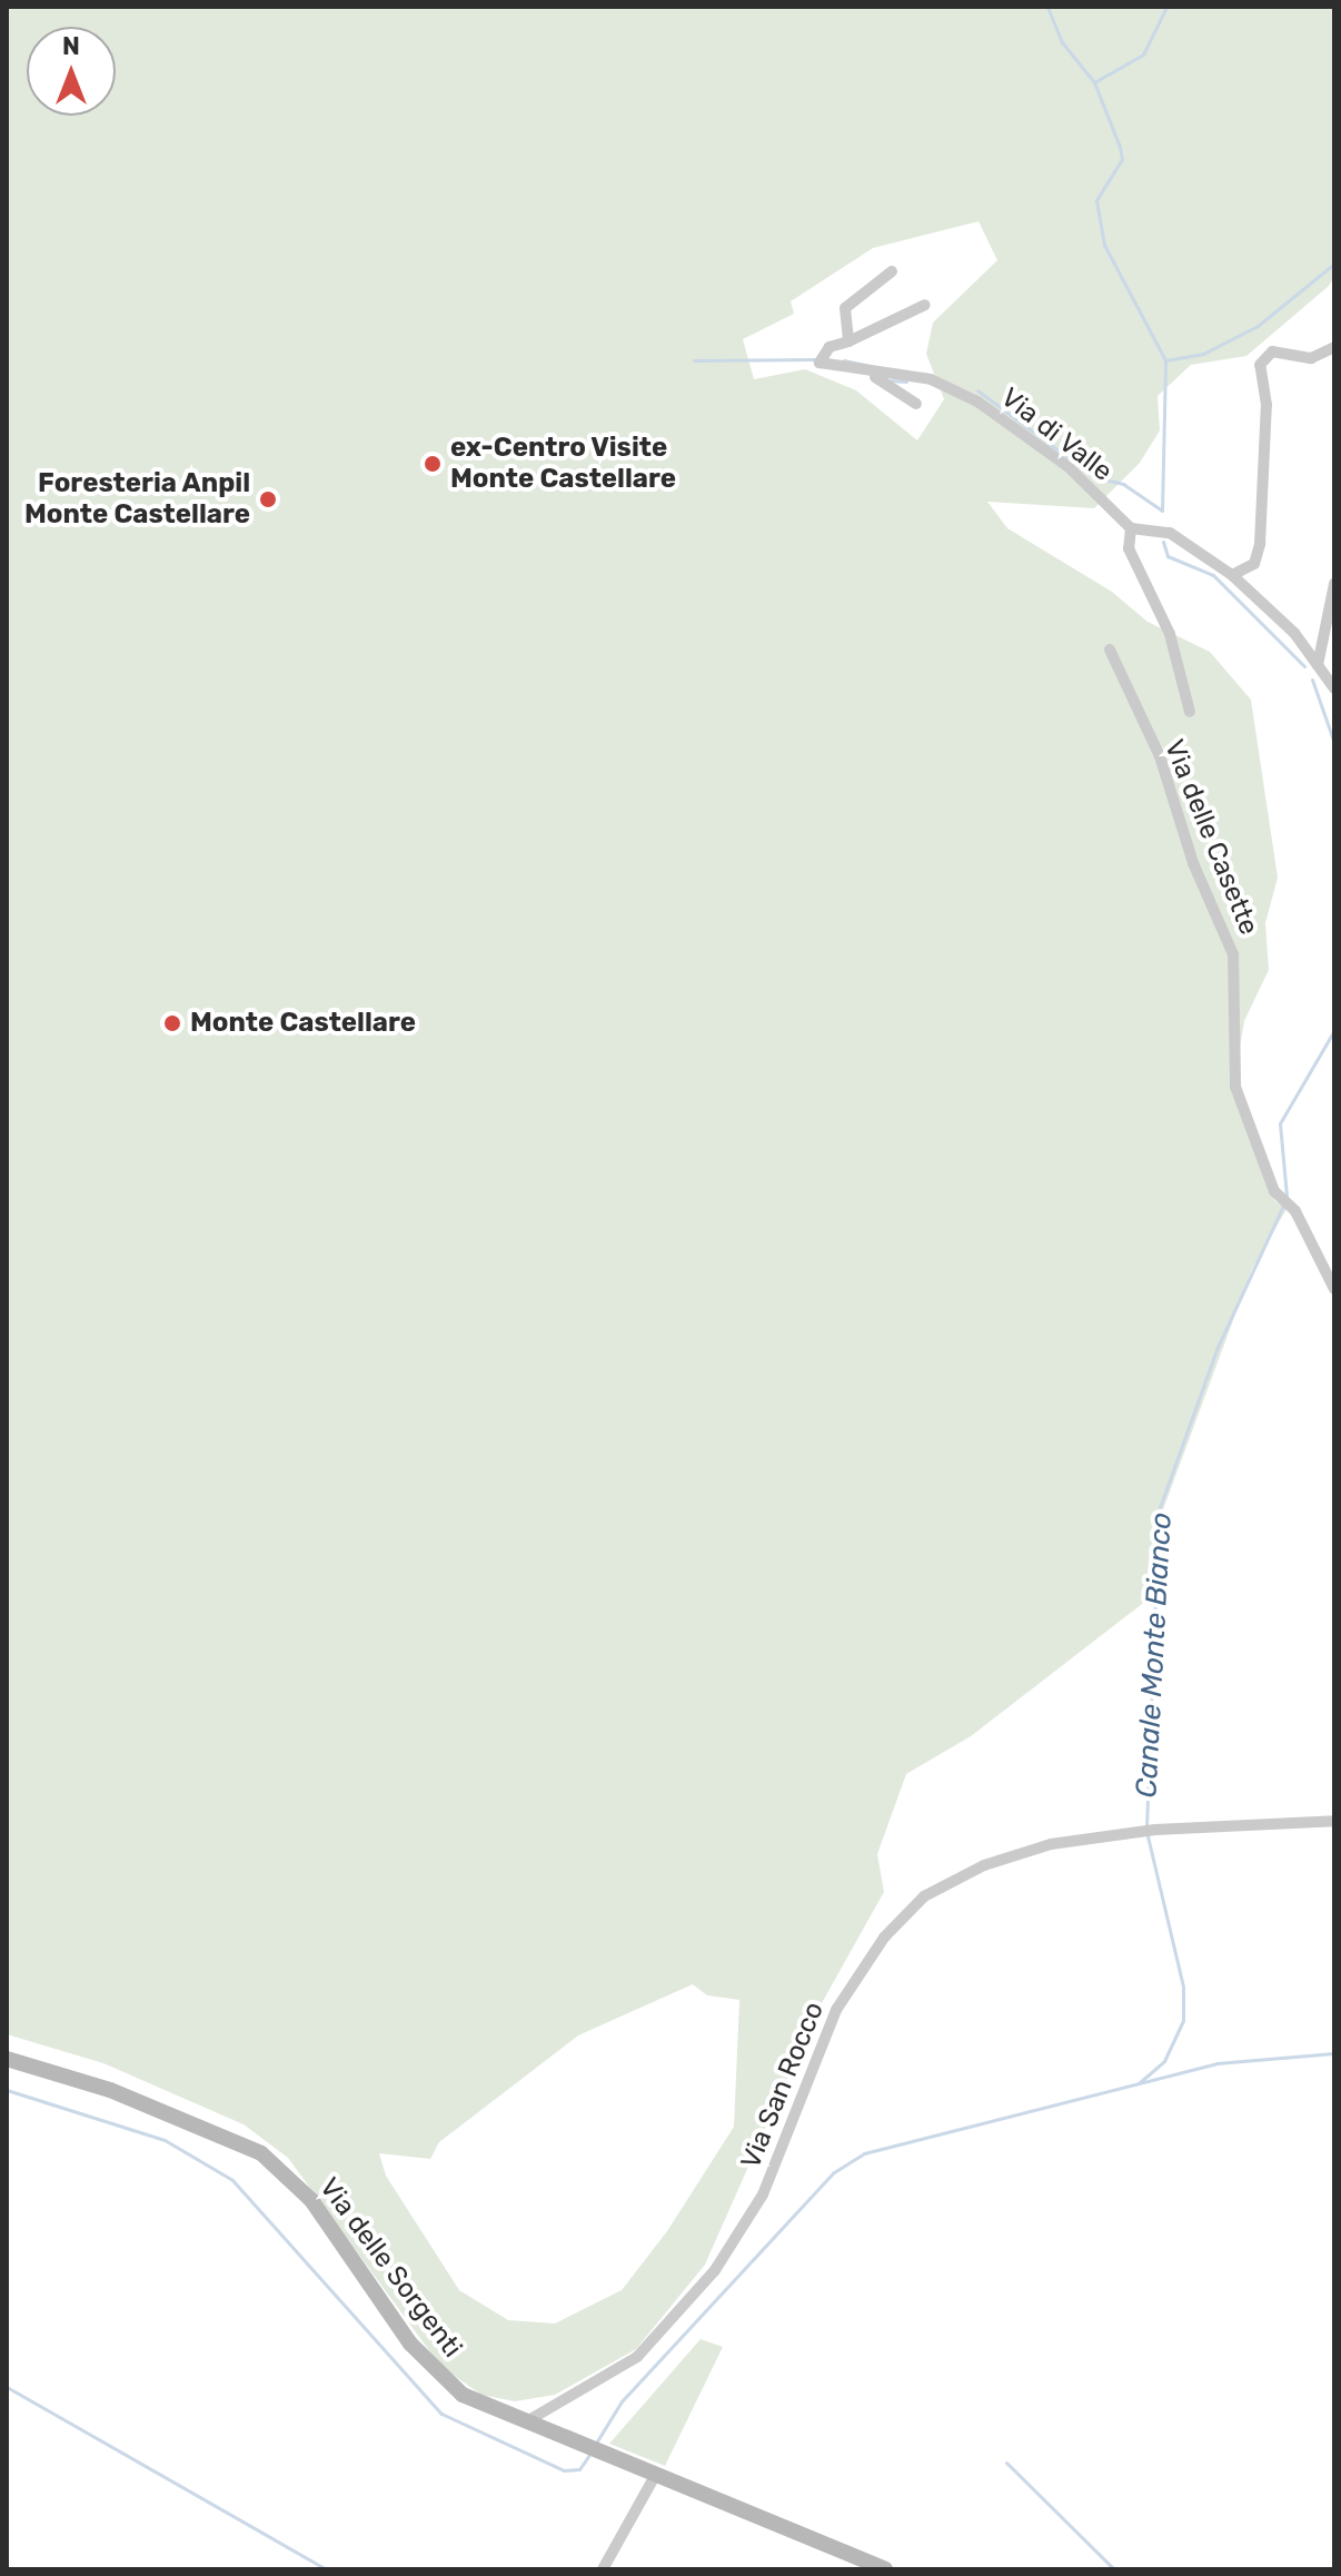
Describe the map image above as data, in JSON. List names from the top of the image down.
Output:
{
  "streets": {
    "main road": ["Via delle Sorgenti"],
    "street": ["Via di Valle", "Via delle Casette", "Via San Rocco"]
  },
  "crossings": [
    ["Via di Valle", "Via delle Casette"],
    ["Via San Rocco", "Via delle Sorgenti"]
  ],
  "water": ["Canale Monte Bianco"],
  "places": ["ex-Centro Visite Monte Castellare", "Foresteria Anpil Monte Castellare", "Monte Castellare"],
  "north": "top"
}
